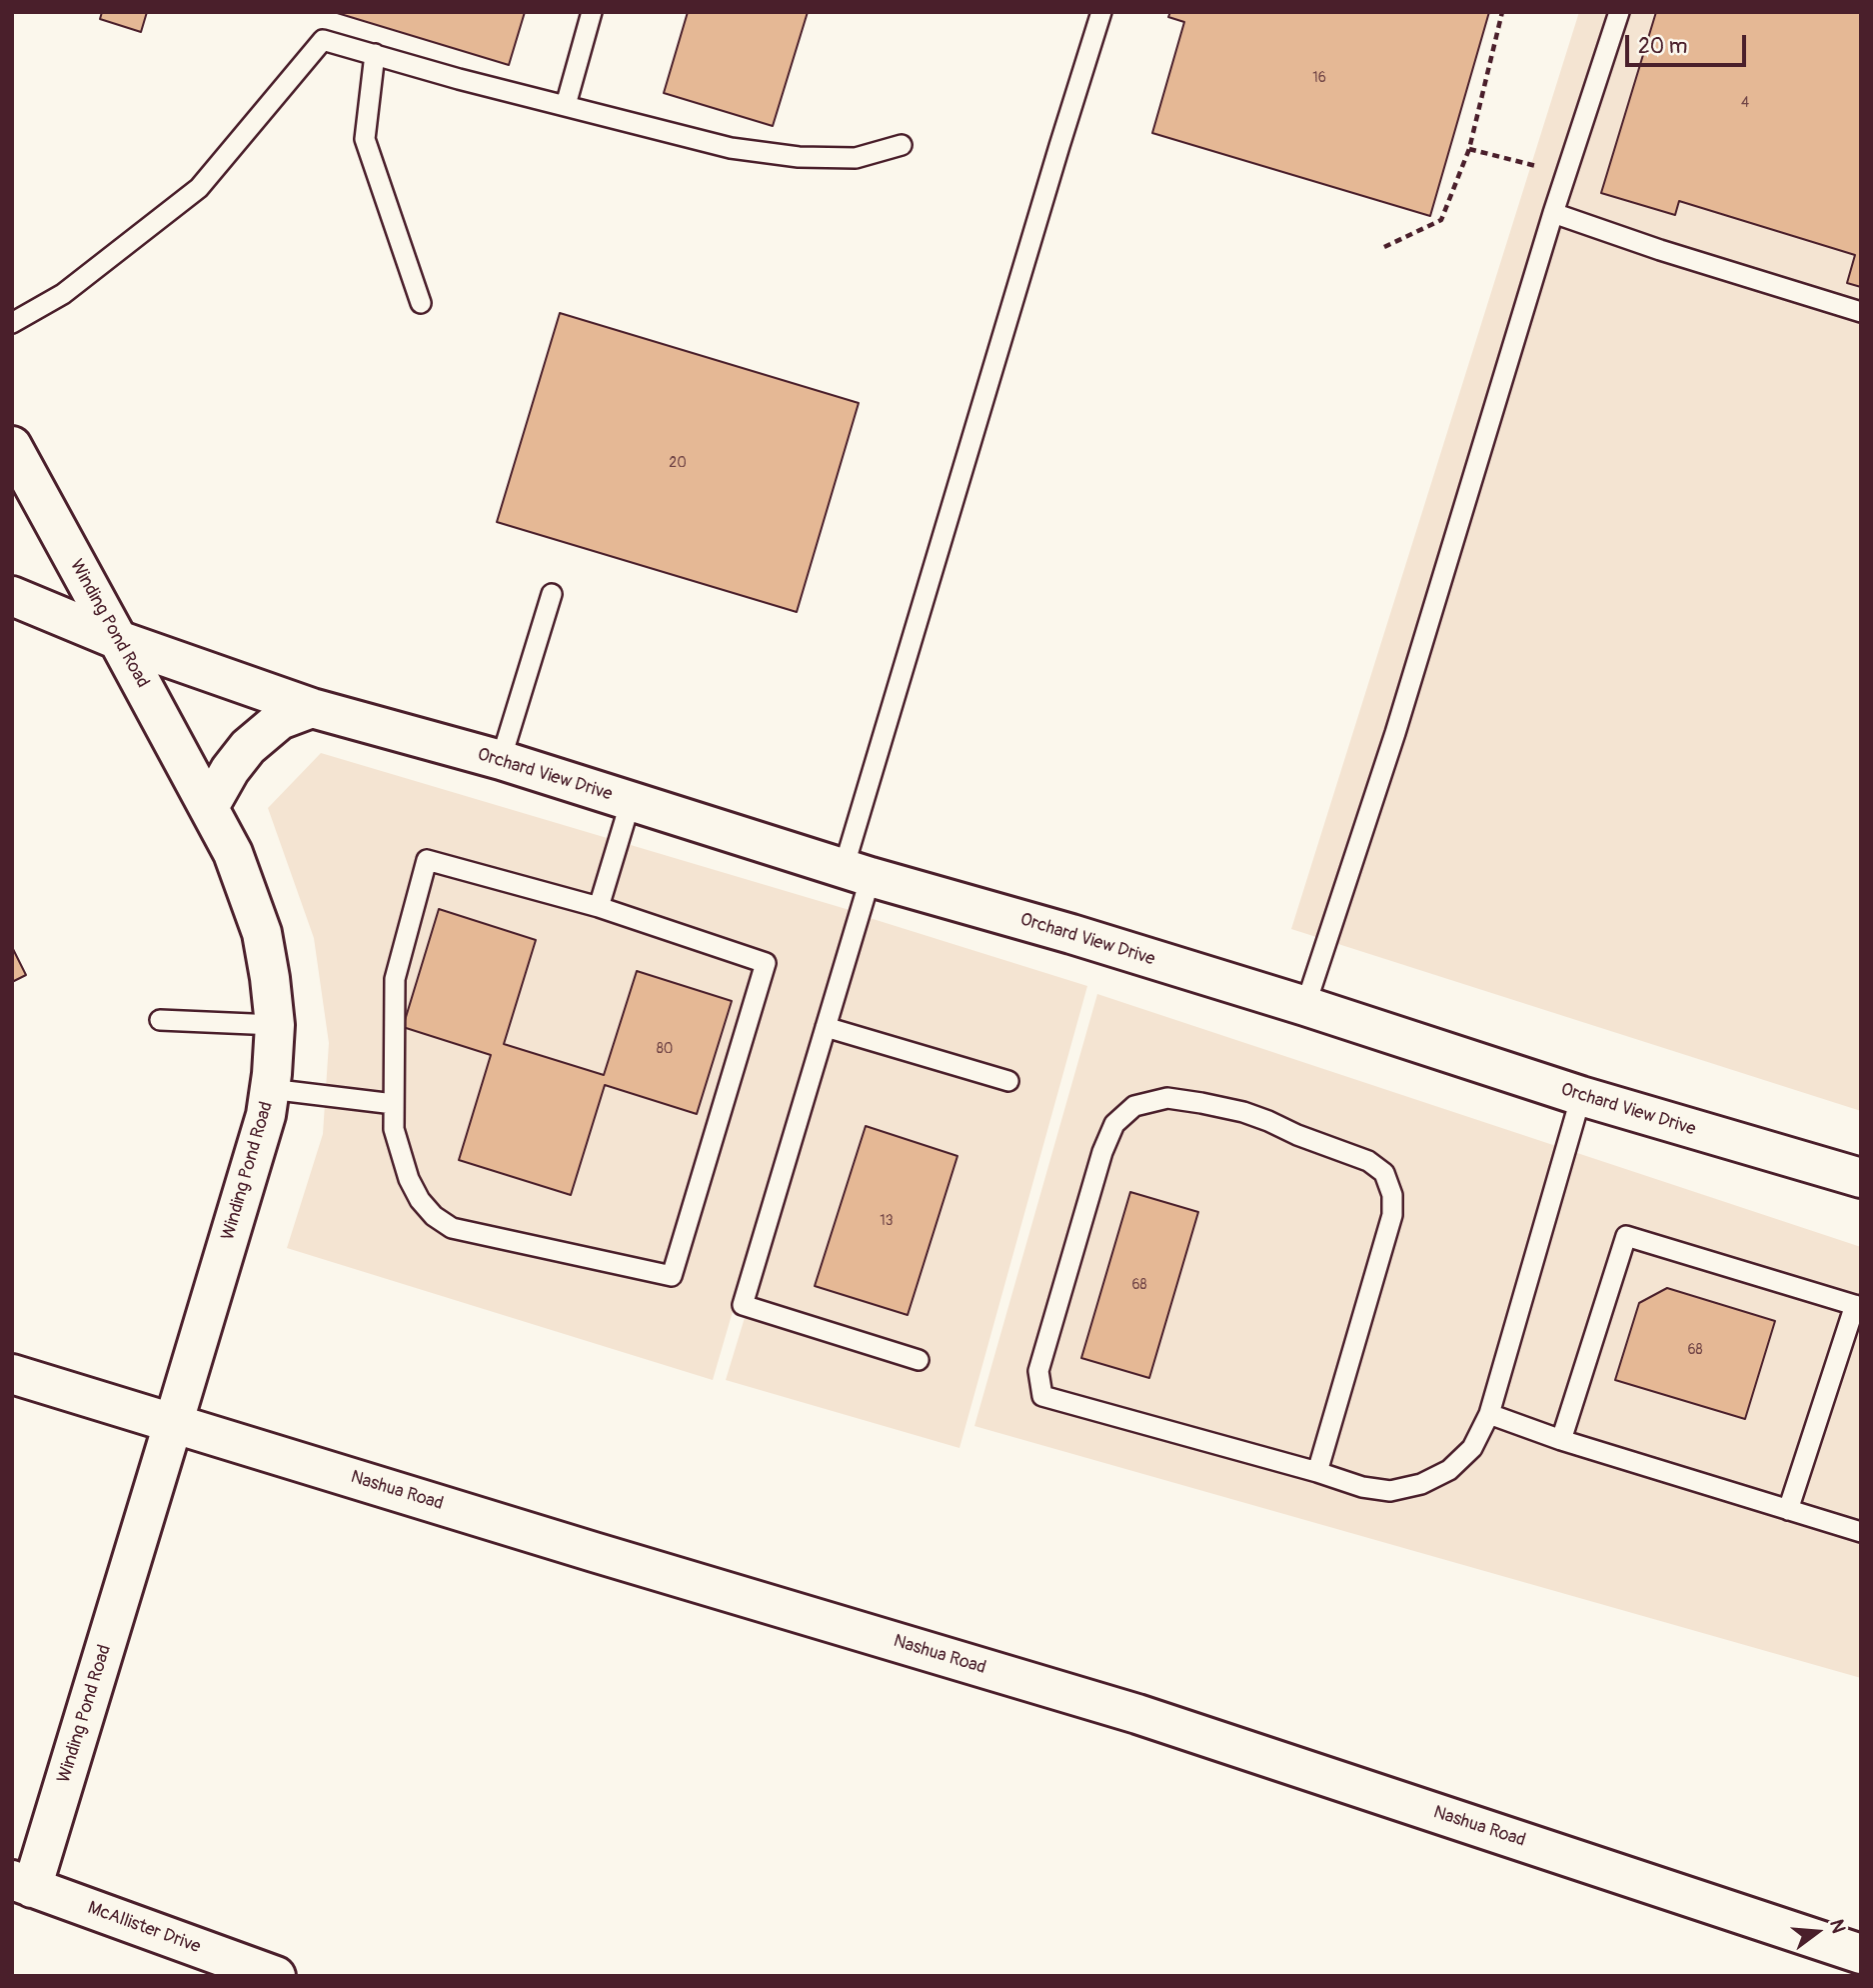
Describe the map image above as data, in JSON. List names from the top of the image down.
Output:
{
  "streets": {
    "street": [
      "Winding Pond Road",
      "Orchard View Drive",
      "Nashua Road",
      "McAllister Drive"
    ]
  },
  "crossings": [
    ["Winding Pond Road", "Orchard View Drive"],
    ["Winding Pond Road", "Nashua Road"],
    ["Winding Pond Road", "McAllister Drive"]
  ],
  "house_numbers": [
    "16",
    "4",
    "20",
    "80",
    "13",
    "68",
    "68"
  ],
  "scale_bar": "20 m",
  "north": "right"
}
